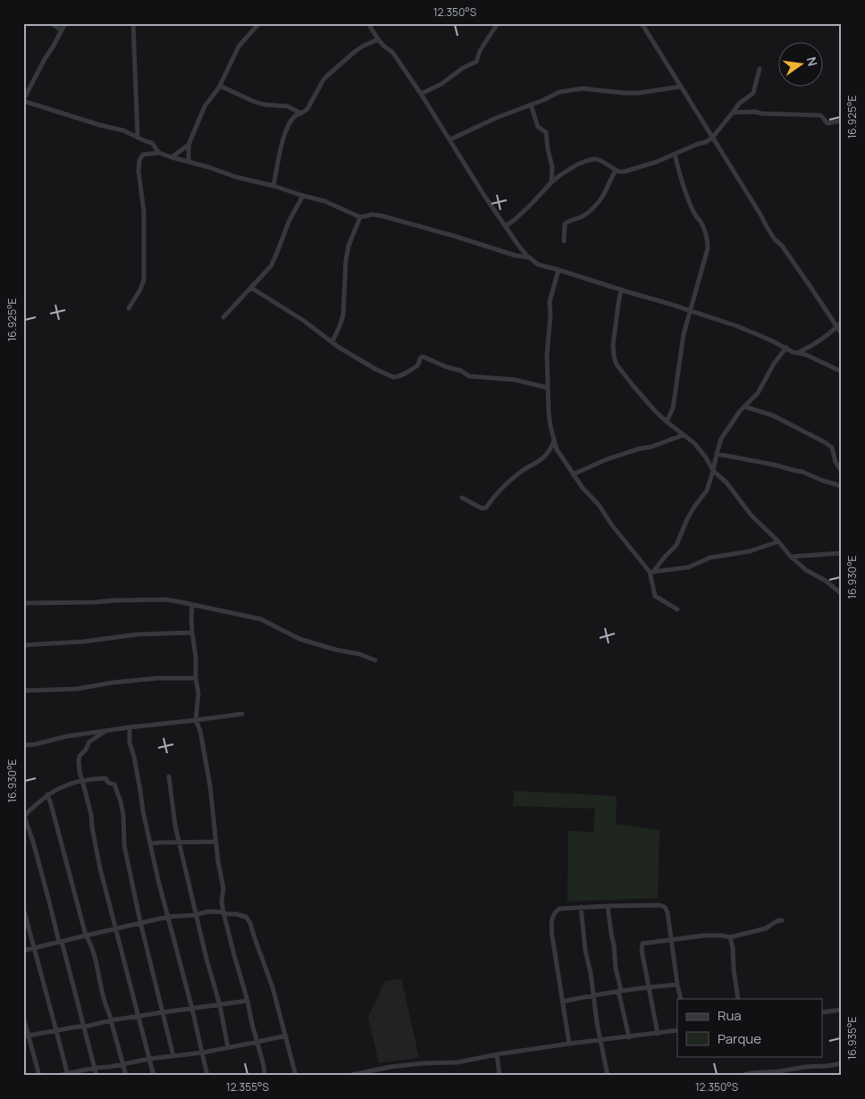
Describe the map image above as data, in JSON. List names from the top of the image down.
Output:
{
  "legend": ["Rua", "Parque"],
  "north": "right",
  "coordinates": [
    "12.350°S",
    "16.925°E",
    "16.930°E",
    "16.935°E",
    "12.355°S"
  ]
}
